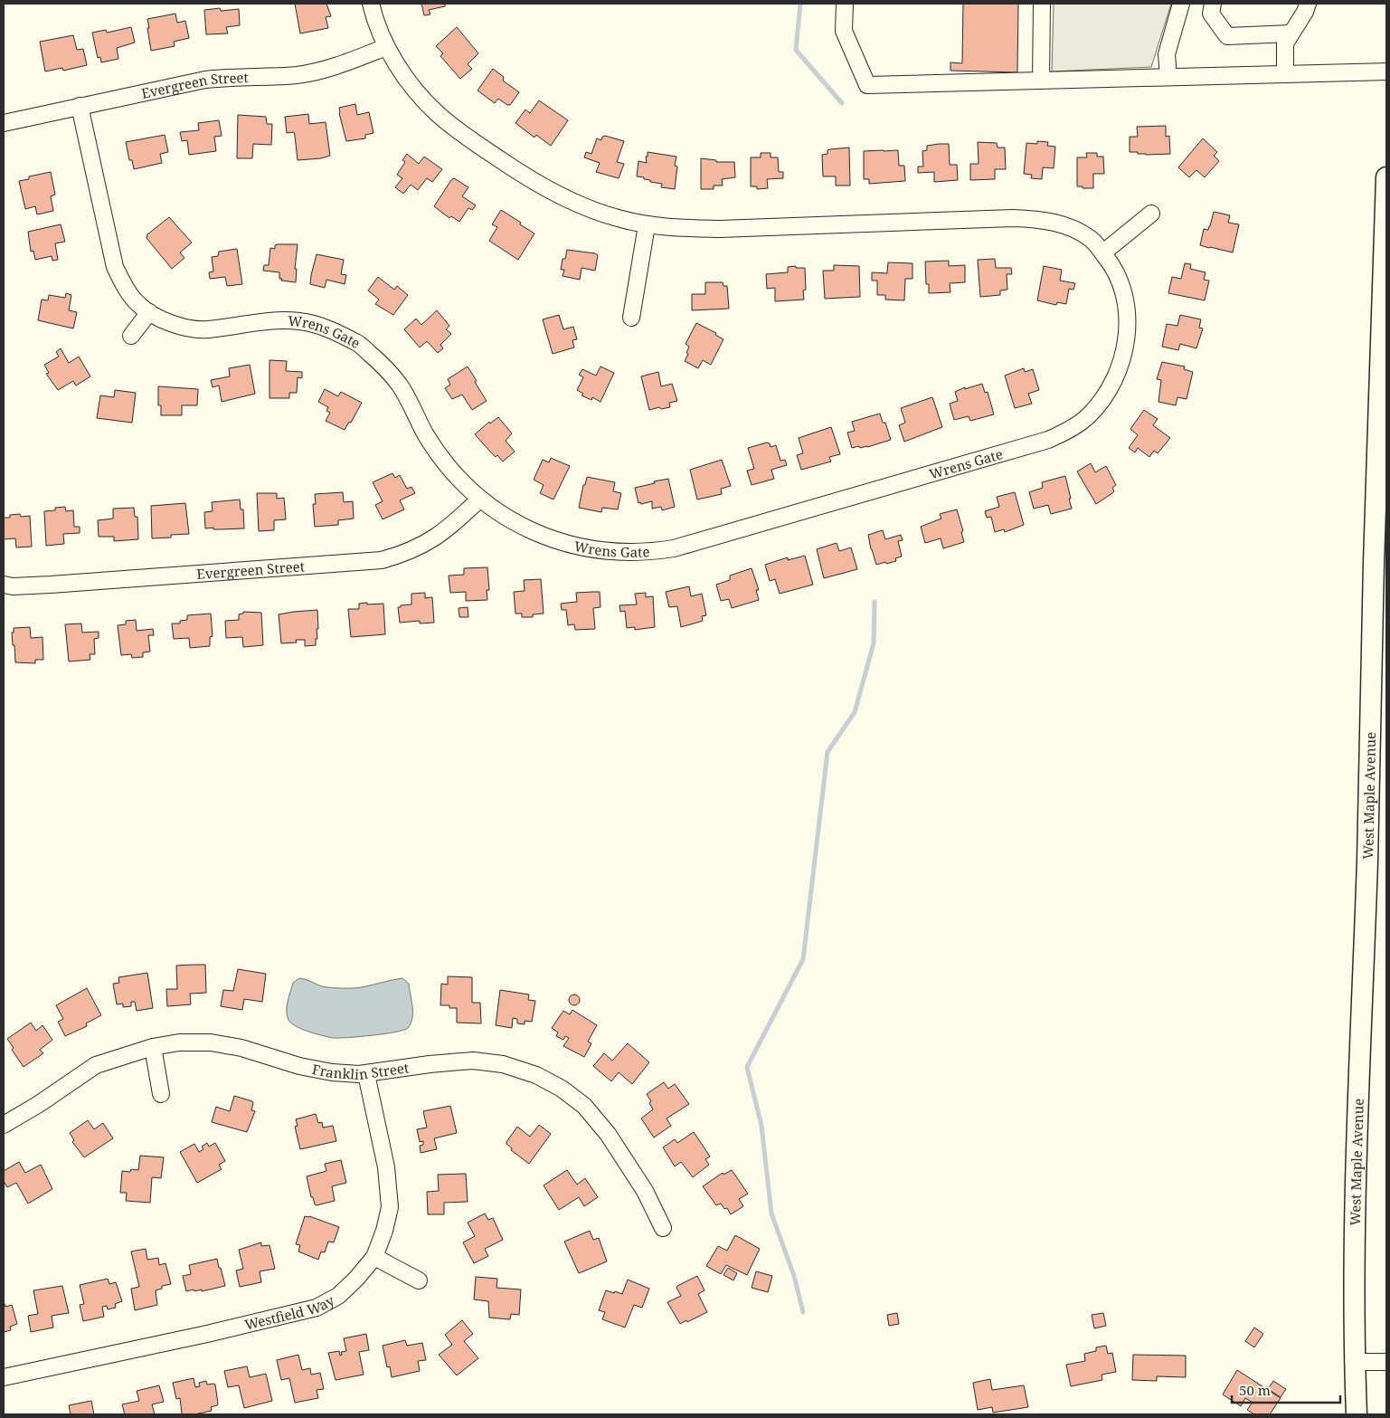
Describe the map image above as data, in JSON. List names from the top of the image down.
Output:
{
  "streets": {
    "main road": ["West Maple Avenue"],
    "street": [
      "Evergreen Street",
      "Wrens Gate",
      "Franklin Street",
      "Westfield Way"
    ]
  },
  "crossings": [
    ["Evergreen Street", "Wrens Gate"],
    ["Franklin Street", "Westfield Way"]
  ],
  "scale_bar": "50 m"
}
